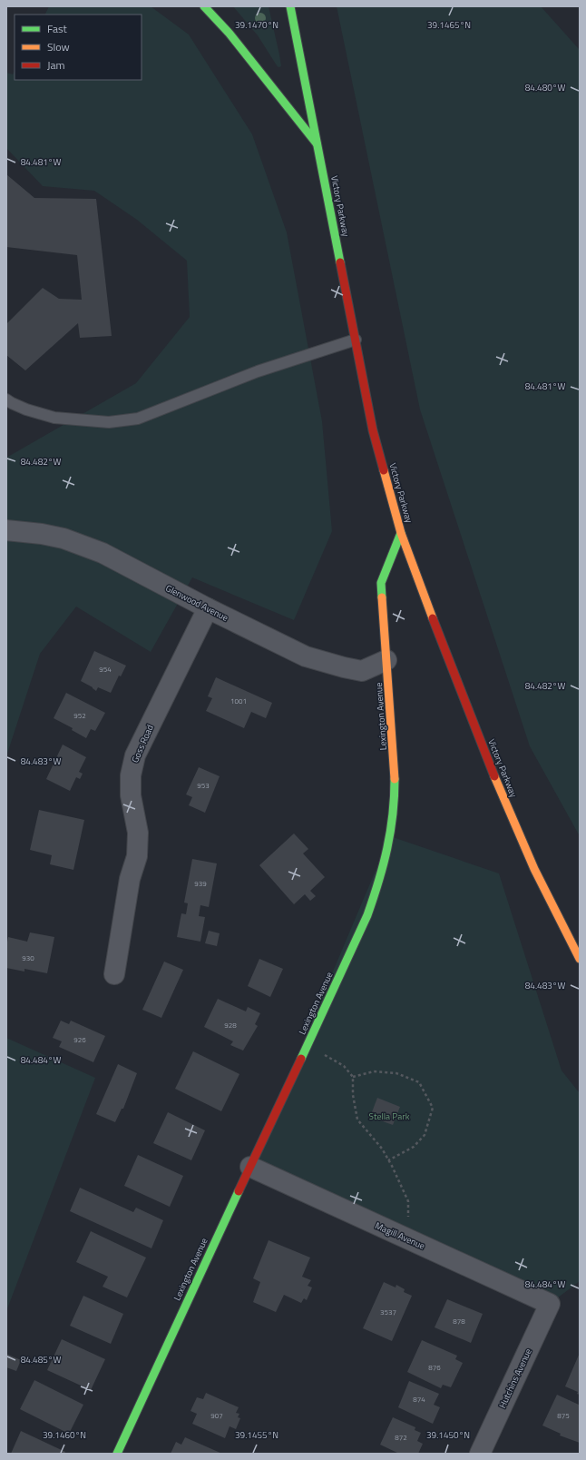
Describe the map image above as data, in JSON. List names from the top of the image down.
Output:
{
  "streets": {
    "street": [
      "Victory Parkway",
      "Glenwood Avenue",
      "Lexington Avenue",
      "Goss Road",
      "Magill Avenue",
      "Hutchins Avenue"
    ]
  },
  "crossings": [
    ["Victory Parkway", "Lexington Avenue"],
    ["Glenwood Avenue", "Lexington Avenue"],
    ["Glenwood Avenue", "Goss Road"],
    ["Lexington Avenue", "Magill Avenue"],
    ["Magill Avenue", "Hutchins Avenue"]
  ],
  "parks": ["Stella Park"],
  "house_numbers": [
    "954",
    "1001",
    "952",
    "953",
    "939",
    "930",
    "928",
    "926",
    "3537",
    "878",
    "876",
    "874",
    "907",
    "875",
    "872"
  ],
  "legend": ["Fast", "Slow", "Jam"],
  "coordinates": [
    "39.1470°N",
    "39.1465°N",
    "84.480°W",
    "84.481°W",
    "84.482°W",
    "84.483°W",
    "84.484°W",
    "84.485°W",
    "39.1460°N",
    "39.1455°N",
    "39.1450°N"
  ]
}
